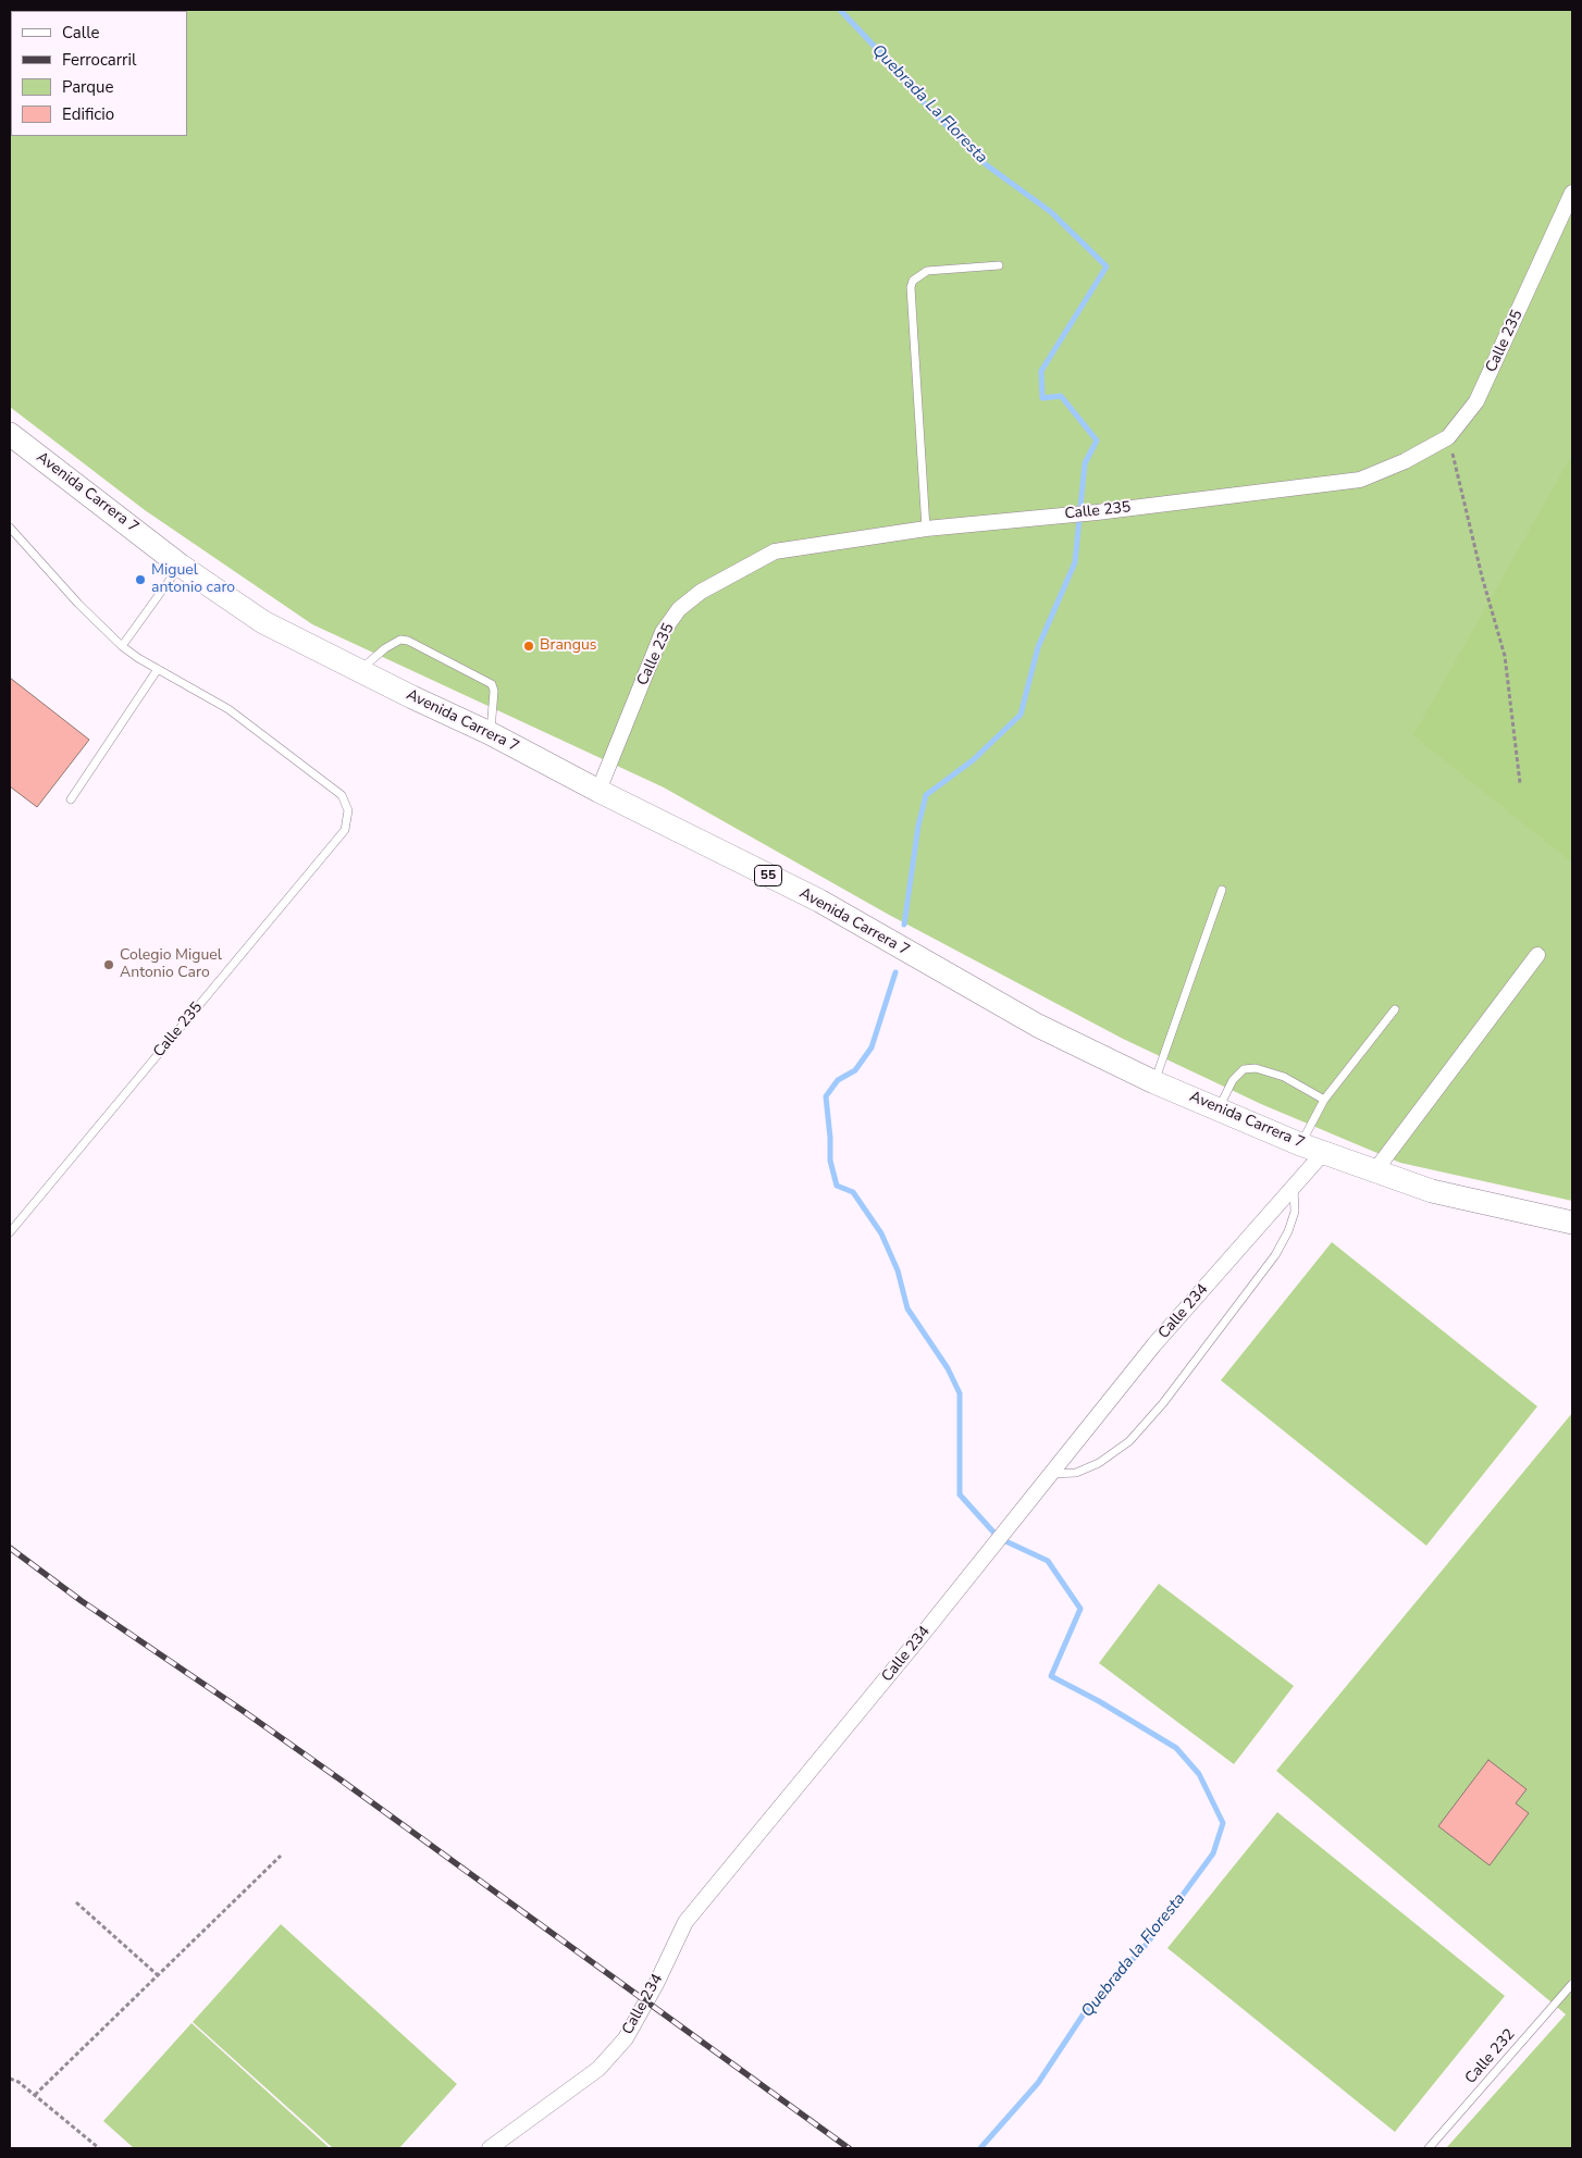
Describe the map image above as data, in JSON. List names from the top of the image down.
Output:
{
  "streets": {
    "main road": ["Avenida Carrera 7", "55"],
    "street": ["Calle 235", "Calle 234"],
    "lane": ["Calle 232"]
  },
  "crossings": [
    ["Calle 235", "Avenida Carrera 7"],
    ["Avenida Carrera 7", "Calle 234"]
  ],
  "water": ["Quebrada La Floresta", "Quebrada la Floresta"],
  "places": ["Miguel antonio caro", "Brangus", "Colegio Miguel Antonio Caro"],
  "legend": [
    "Calle",
    "Ferrocarril",
    "Parque",
    "Edificio"
  ]
}
